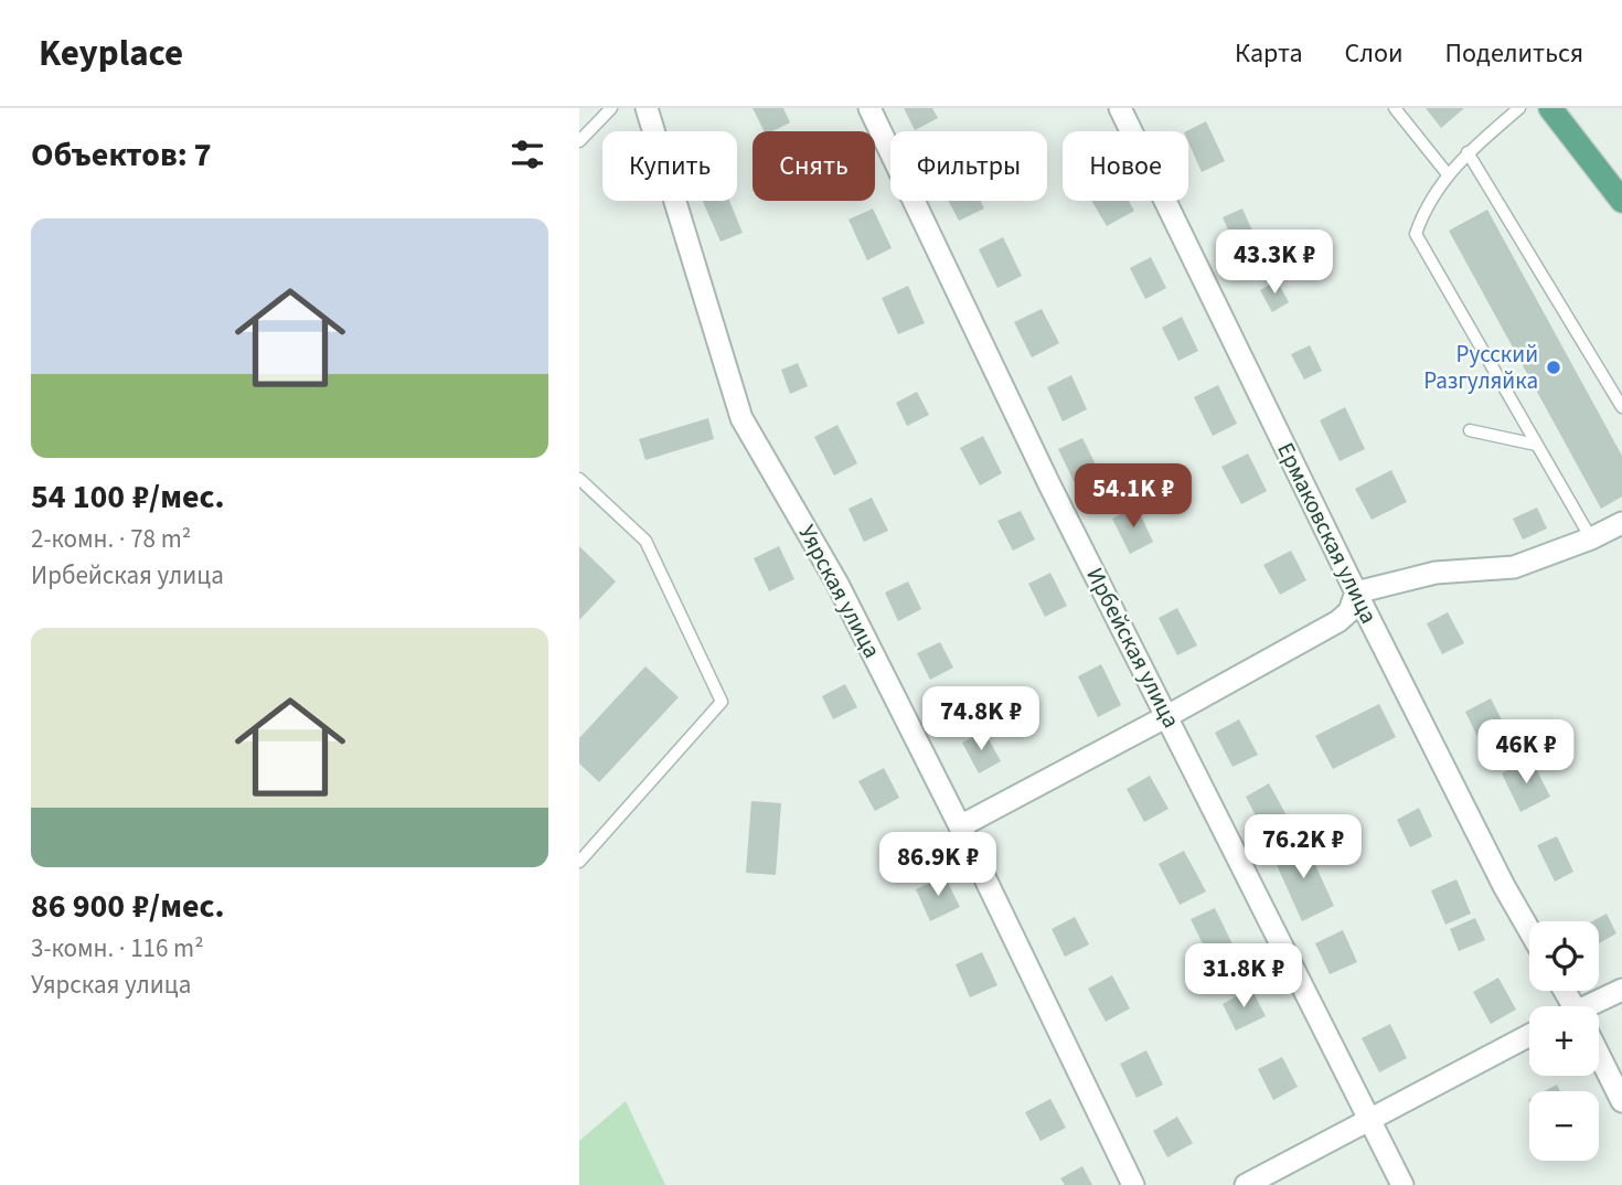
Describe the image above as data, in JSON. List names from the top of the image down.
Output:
{
  "streets": {
    "street": ["Ермаковская улица", "Уярская улица", "Ирбейская улица"]
  },
  "places": ["Русский Разгуляйка"],
  "page": {
    "header": "Keyplace",
    "nav": ["Карта", "Слои", "Поделиться"],
    "heading": "Объектов: 7",
    "chip": [
      "Купить",
      "Снять",
      "Фильтры",
      "Новое"
    ],
    "list": [
      {
        "name": "54 100 ₽/мес.",
        "note": "2-комн. · 78 m² · Ирбейская улица"
      },
      {
        "name": "86 900 ₽/мес.",
        "note": "3-комн. · 116 m² · Уярская улица"
      }
    ],
    "price": [
      "43.3K ₽",
      "54.1K ₽",
      "74.8K ₽",
      "46K ₽",
      "76.2K ₽",
      "86.9K ₽",
      "31.8K ₽"
    ],
    "map_buttons": ["+", "−"]
  }
}
